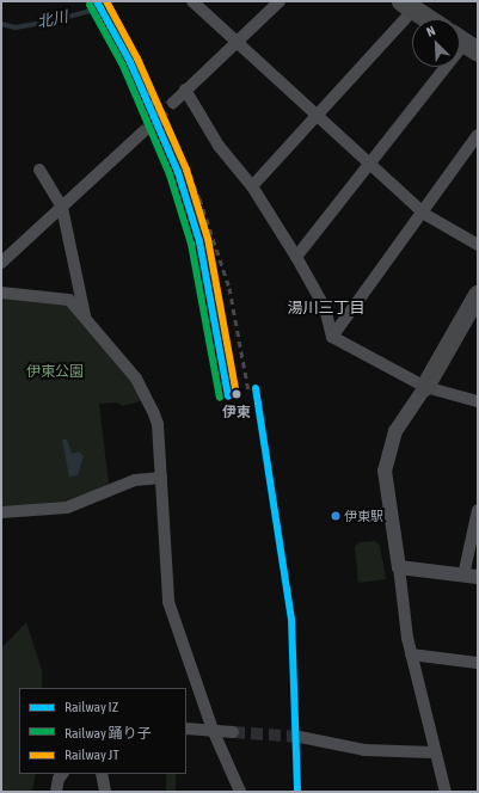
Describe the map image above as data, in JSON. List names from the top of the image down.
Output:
{
  "districts": ["湯川三丁目"],
  "water": ["北川"],
  "parks": ["伊東公園"],
  "places": ["伊東", "伊東駅"],
  "lines": ["rail line IZ", "rail line JT", "rail line 踊り子"],
  "legend": ["Railway IZ", "Railway 踊り子", "Railway JT"],
  "north": "top left"
}
